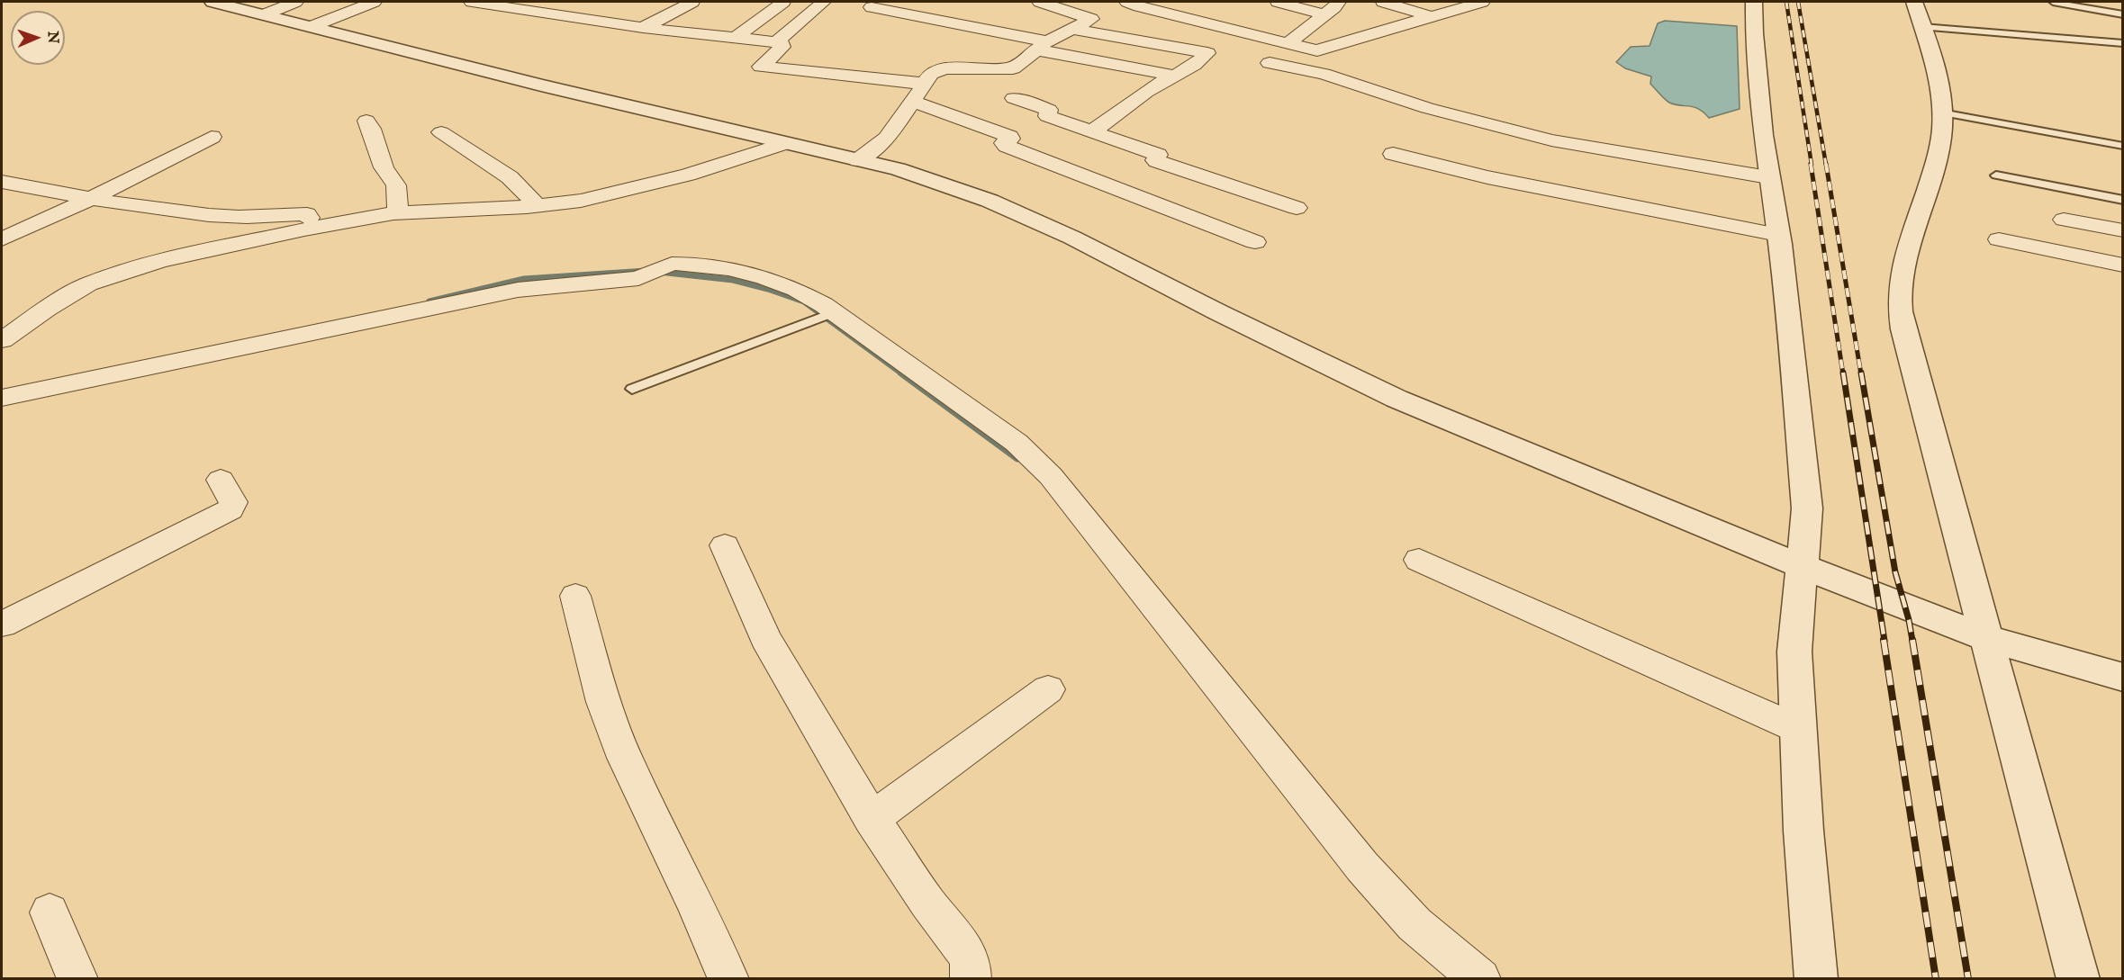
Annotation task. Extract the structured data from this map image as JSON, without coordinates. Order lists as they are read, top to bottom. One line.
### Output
{"north":"right"}
